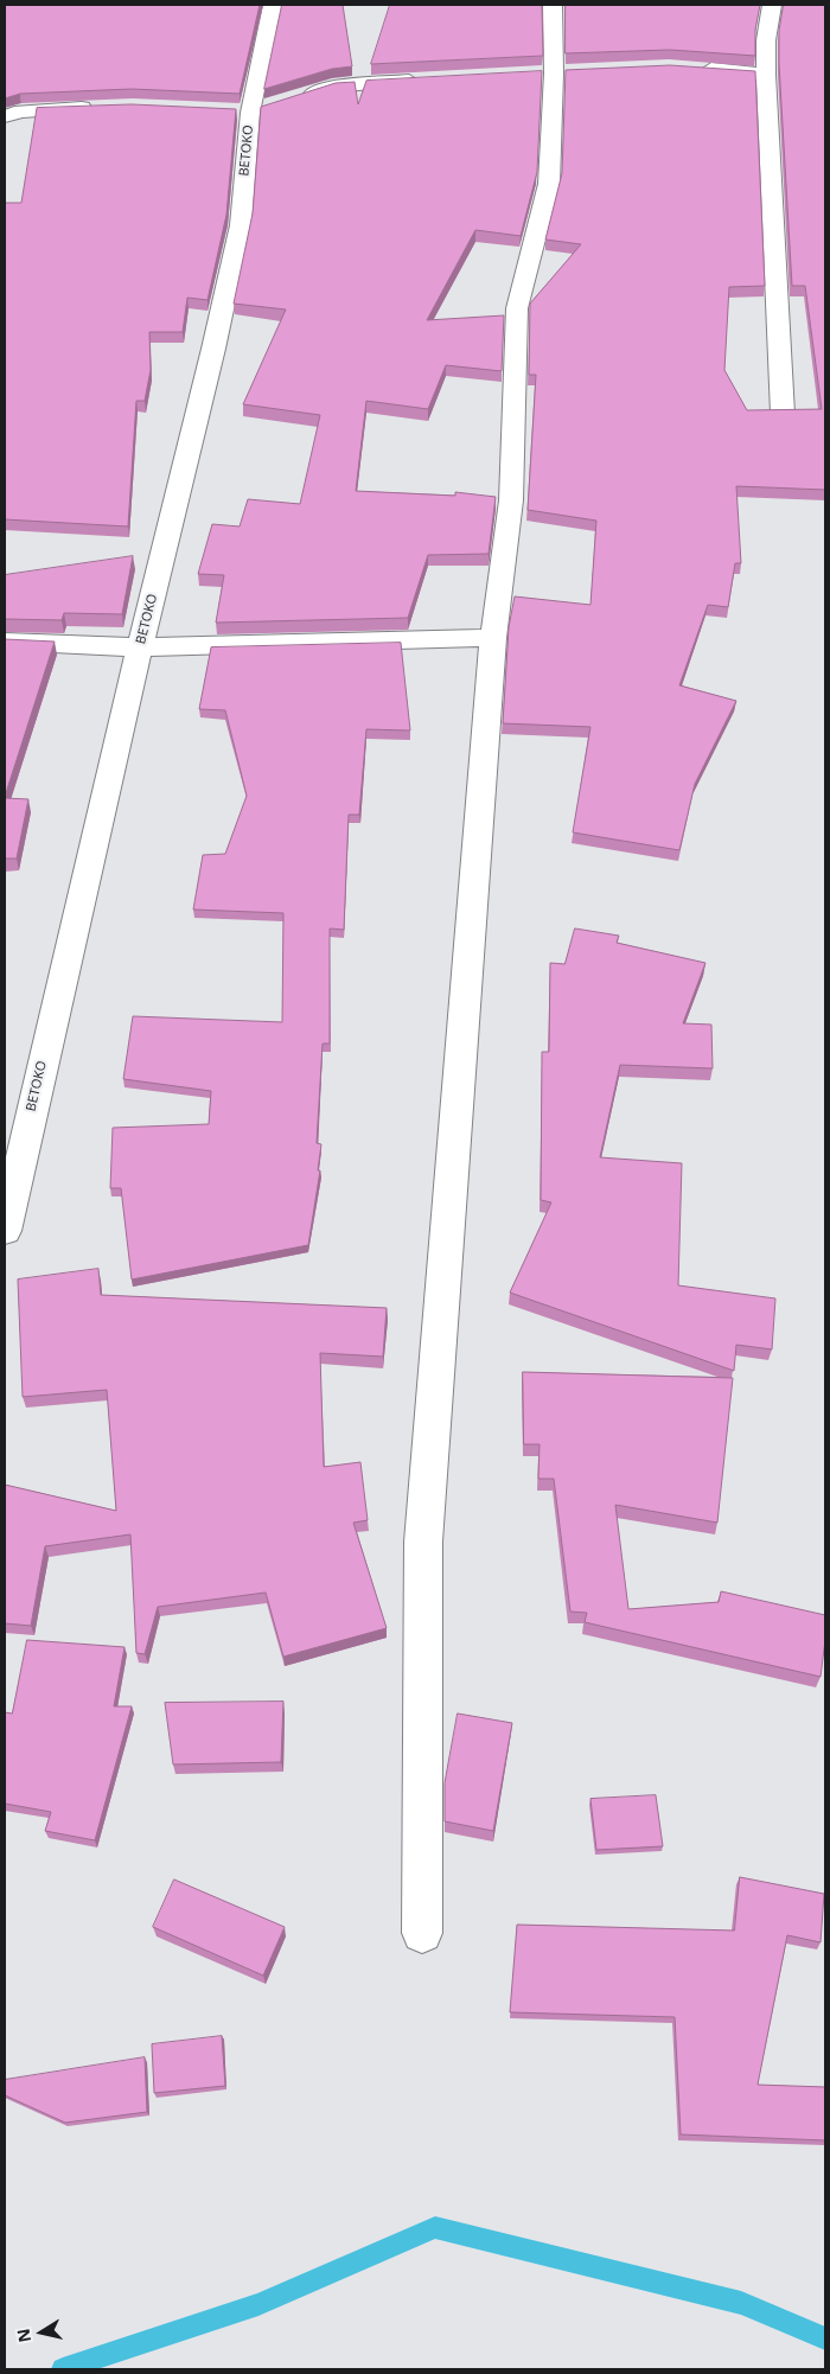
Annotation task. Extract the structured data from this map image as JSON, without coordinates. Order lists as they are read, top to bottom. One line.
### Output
{"streets":{"street":["BETOKO"]},"north":"left"}
